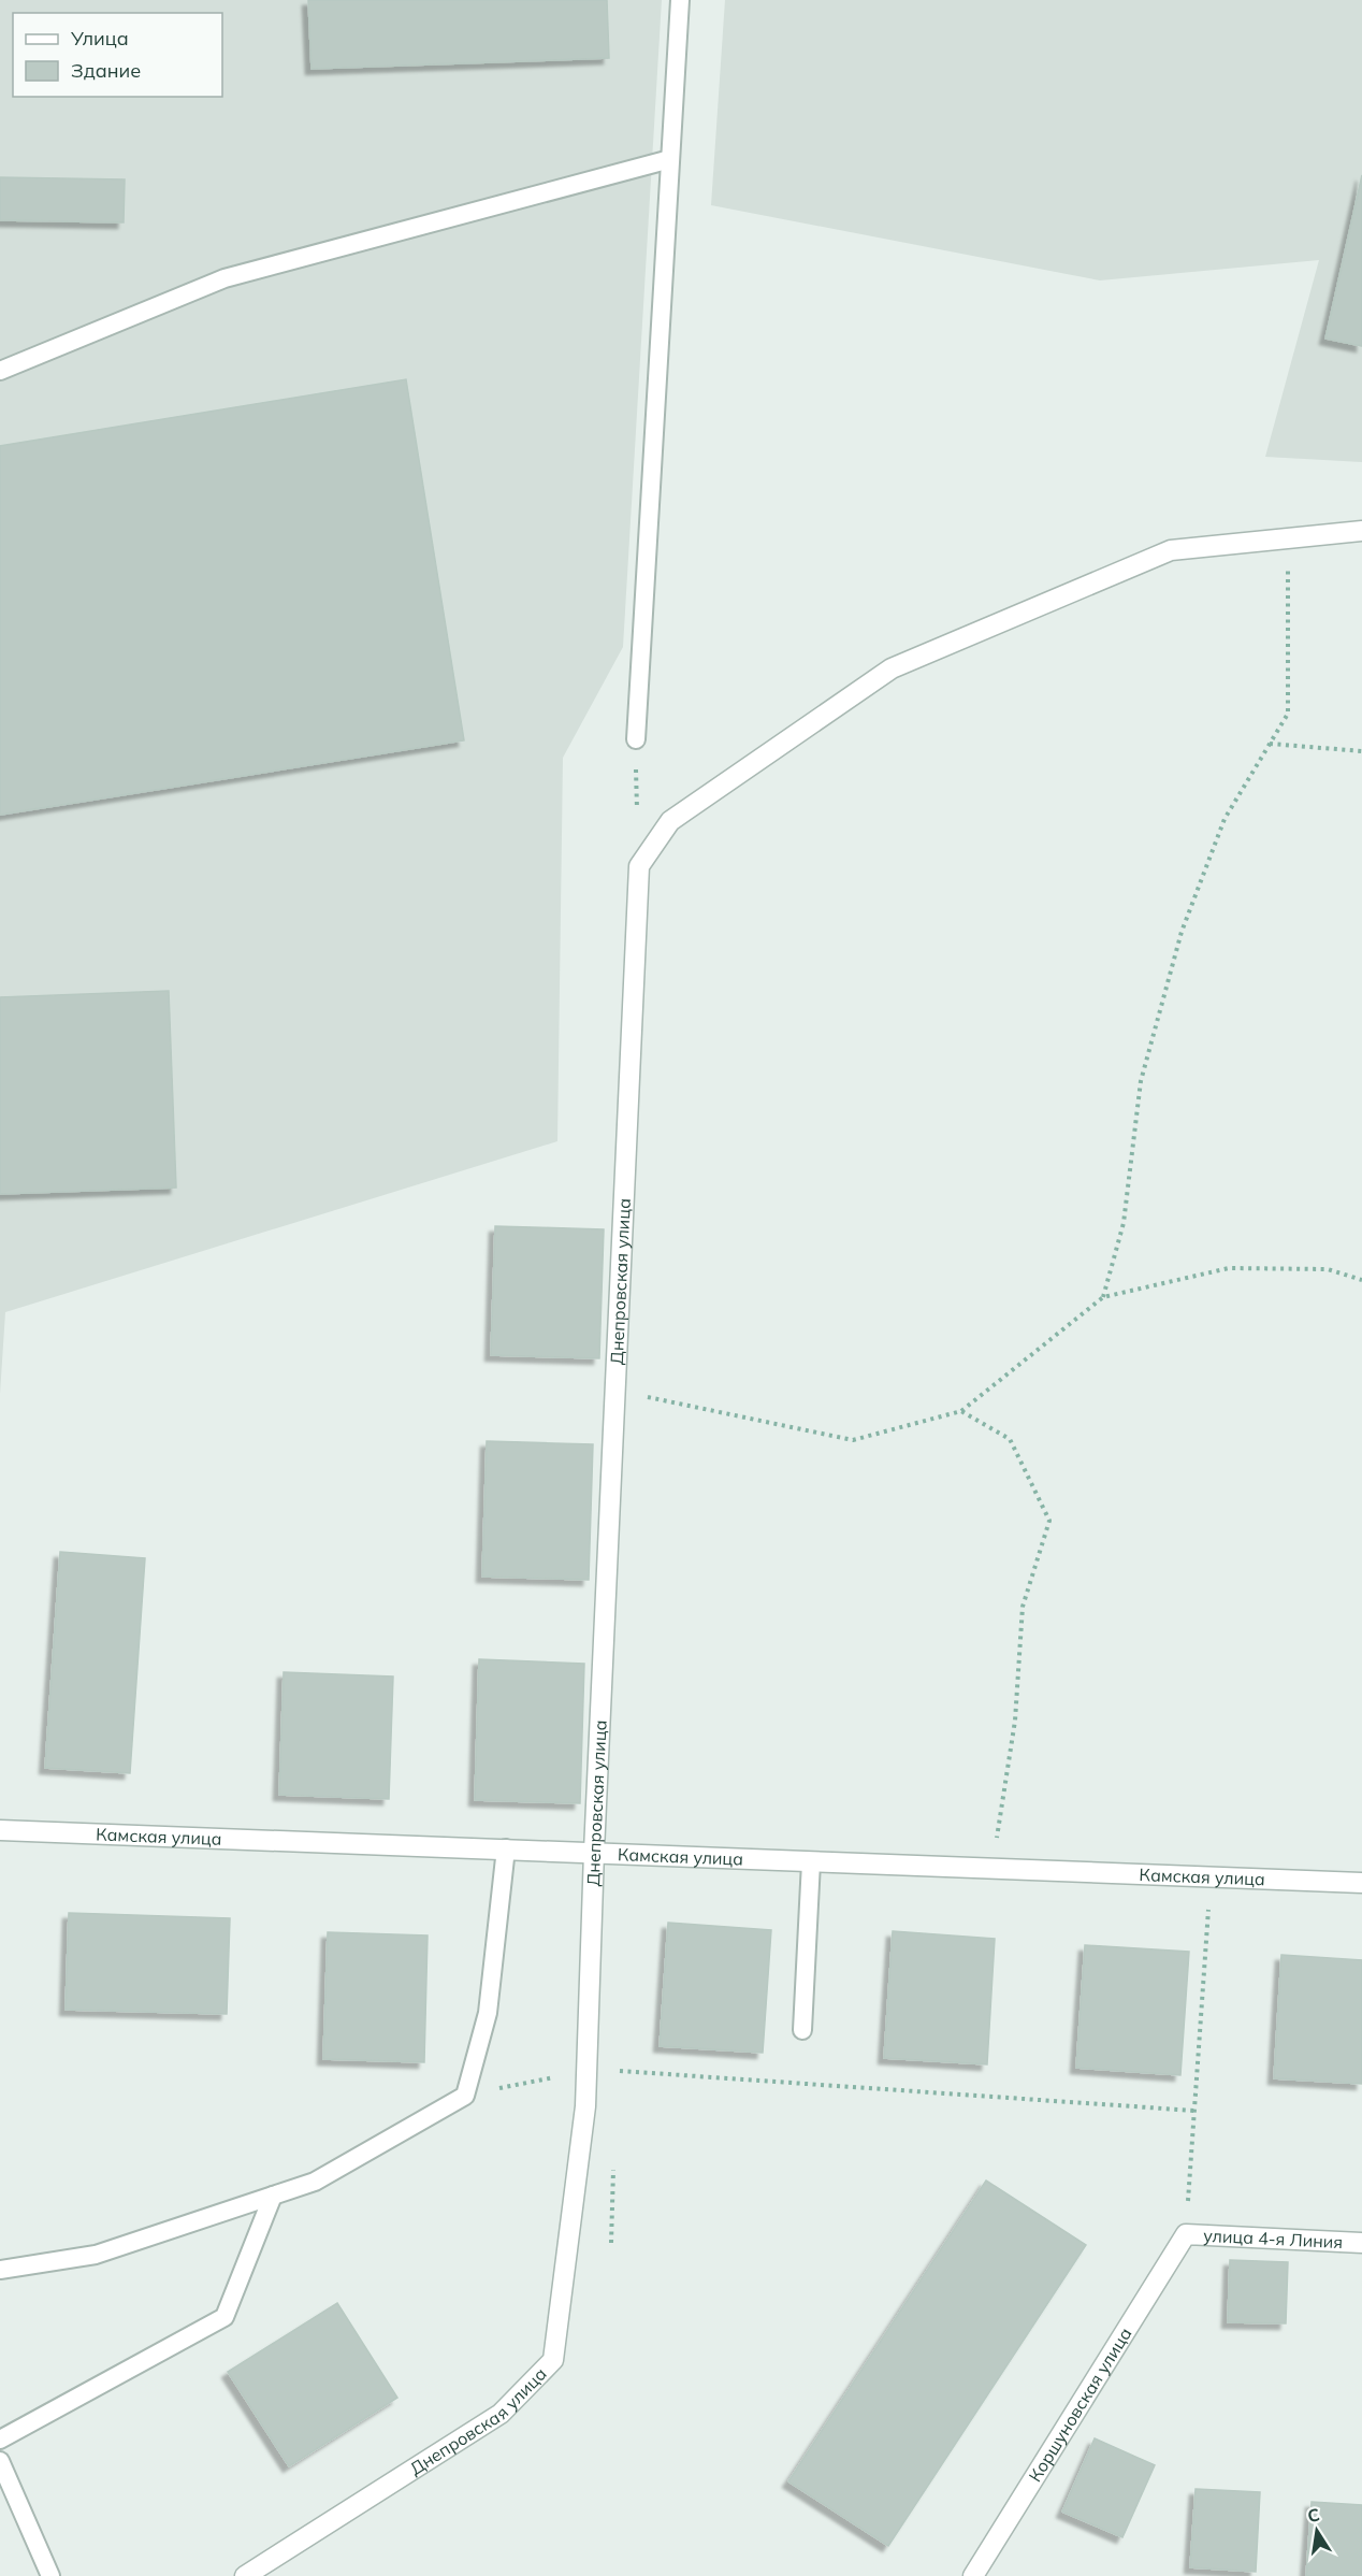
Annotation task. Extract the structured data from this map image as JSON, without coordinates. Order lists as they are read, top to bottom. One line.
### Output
{"streets":{"street":["Днепровская улица","Камская улица","улица 4-я Линия","Коршуновская улица"]},"crossings":[["Днепровская улица","Камская улица"],["улица 4-я Линия","Коршуновская улица"]],"legend":["Улица","Здание"],"north":"top"}
